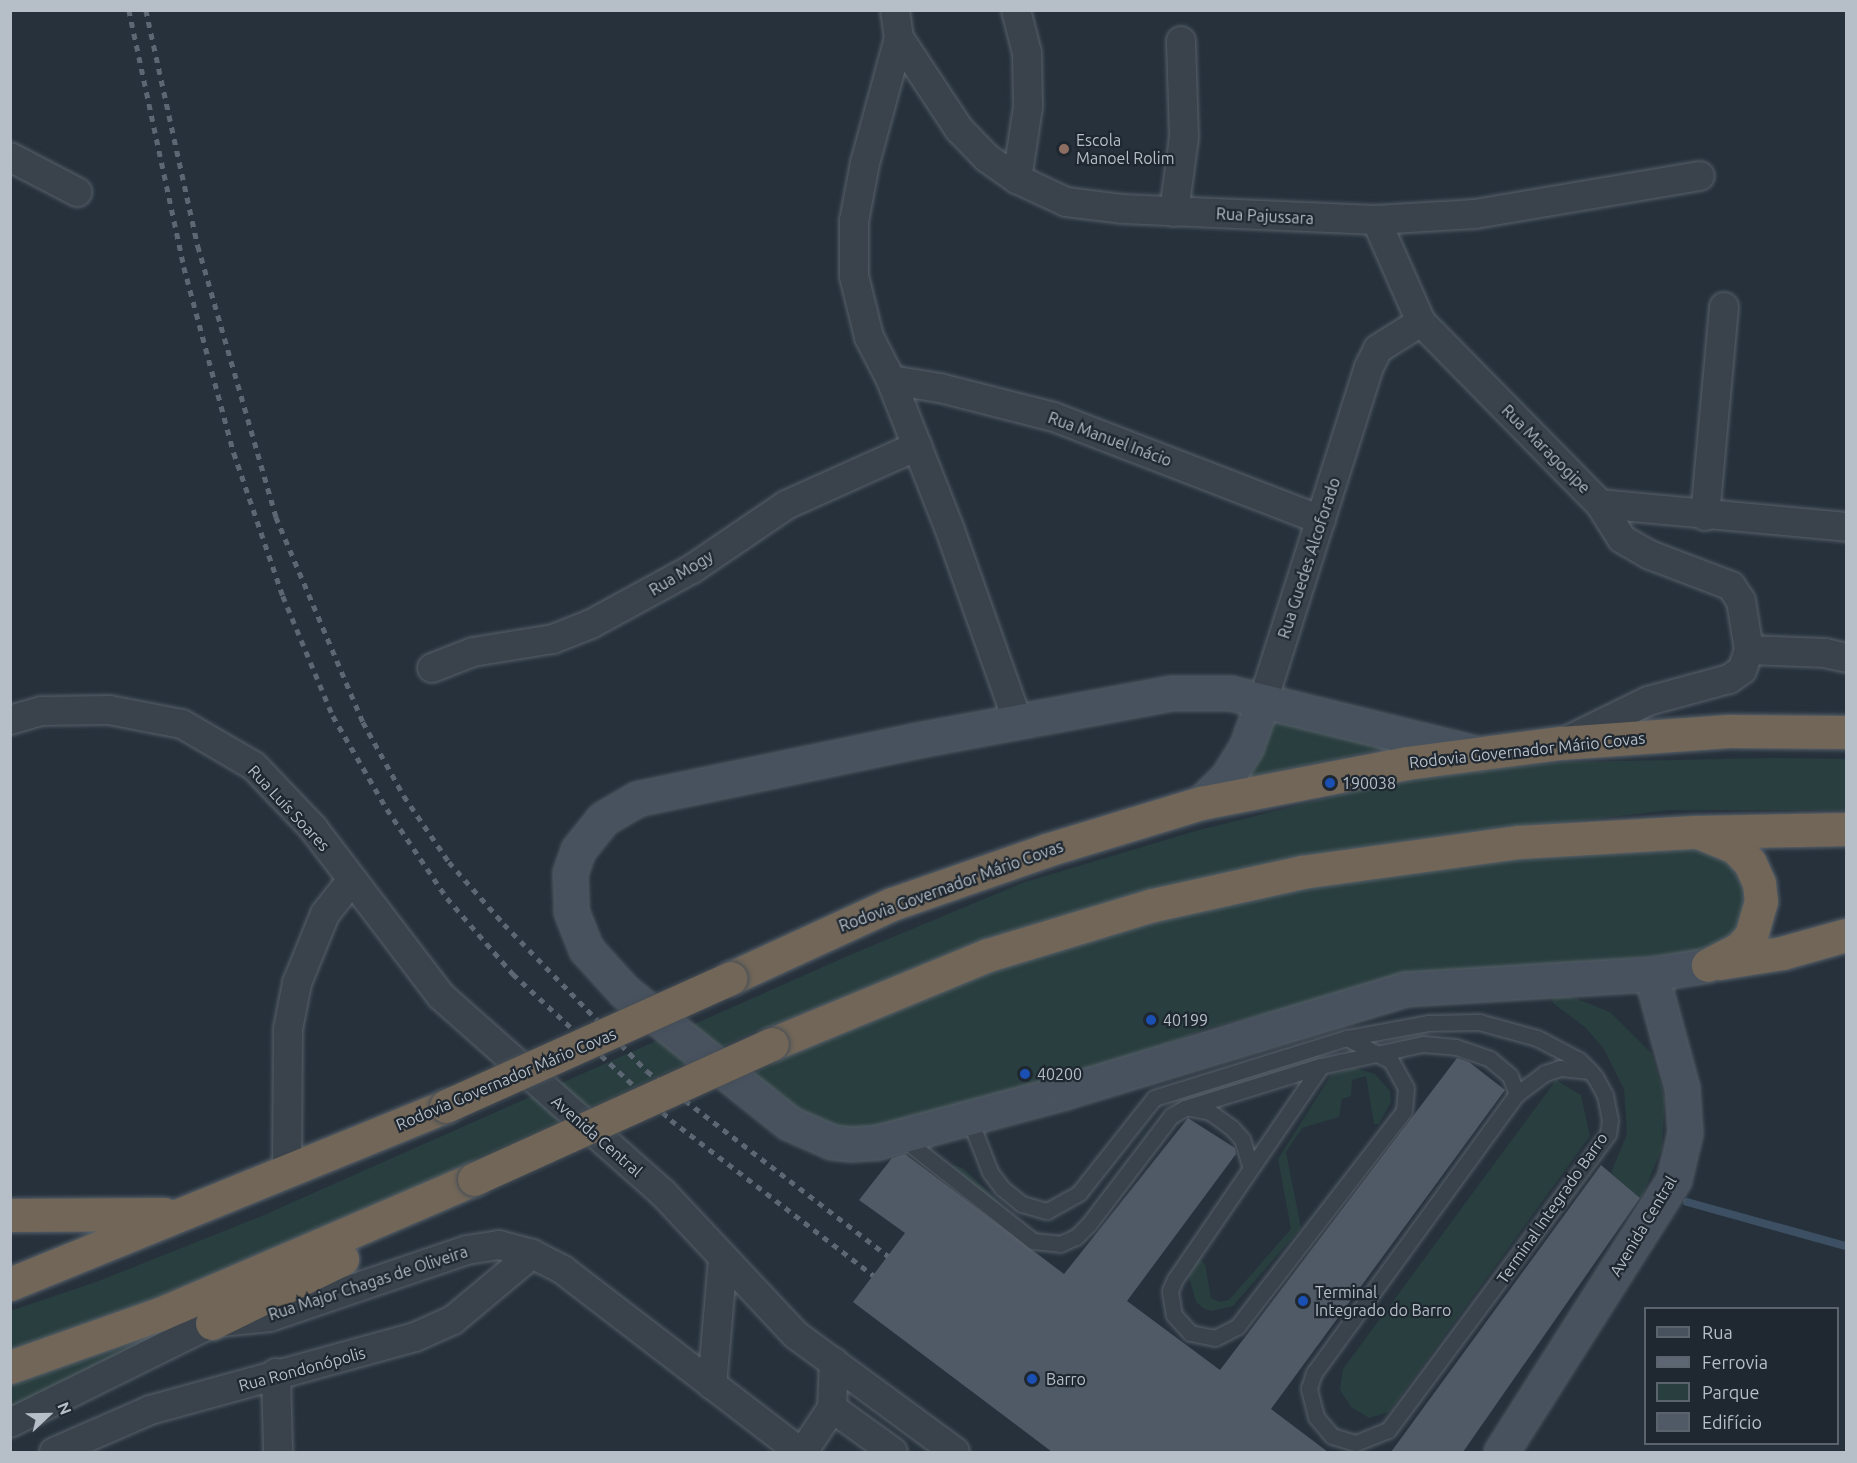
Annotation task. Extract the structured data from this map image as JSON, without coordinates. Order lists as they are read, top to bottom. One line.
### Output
{"streets":{"highway":["Rodovia Governador Mário Covas"],"street":["Rua Pajussara","Rua Manuel Inácio","Rua Maragogipe","Rua Guedes Alcoforado","Rua Mogy","Rua Luís Soares","Avenida Central","Rua Major Chagas de Oliveira","Rua Rondonópolis"],"lane":["Terminal Integrado Barro"]},"crossings":[["Rua Pajussara","Rua Maragogipe"],["Rua Manuel Inácio","Rua Guedes Alcoforado"],["Rua Maragogipe","Rua Guedes Alcoforado"],["Rua Guedes Alcoforado","Rodovia Governador Mário Covas"],["Rua Luís Soares","Avenida Central"],["Rua Major Chagas de Oliveira","Rua Rondonópolis"]],"places":["Escola Manoel Rolim","190038","40199","40200","Terminal Integrado do Barro","Barro"],"legend":["Rua","Ferrovia","Parque","Edifício"],"north":"right"}
